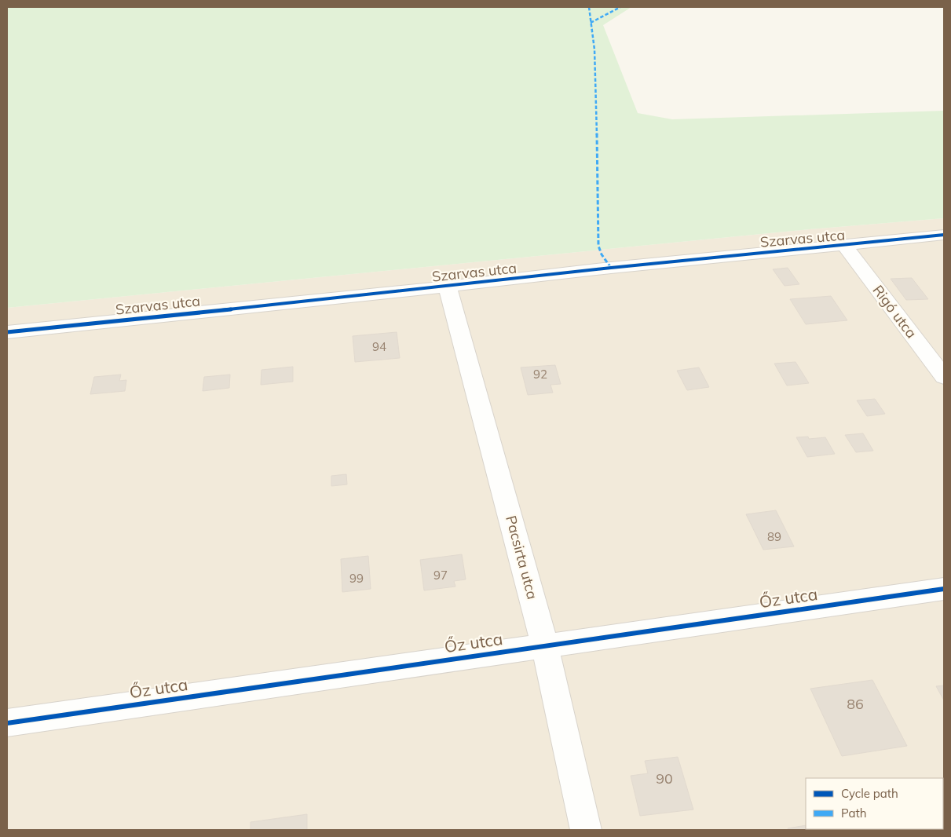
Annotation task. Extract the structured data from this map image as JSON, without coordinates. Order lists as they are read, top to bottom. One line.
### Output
{"streets":{"street":["Szarvas utca","Rigó utca","Pacsirta utca","Őz utca"]},"crossings":[["Szarvas utca","Rigó utca"],["Szarvas utca","Pacsirta utca"],["Pacsirta utca","Őz utca"]],"house_numbers":["94","92","89","97","99","86","90"],"legend":["Cycle path","Path"]}
